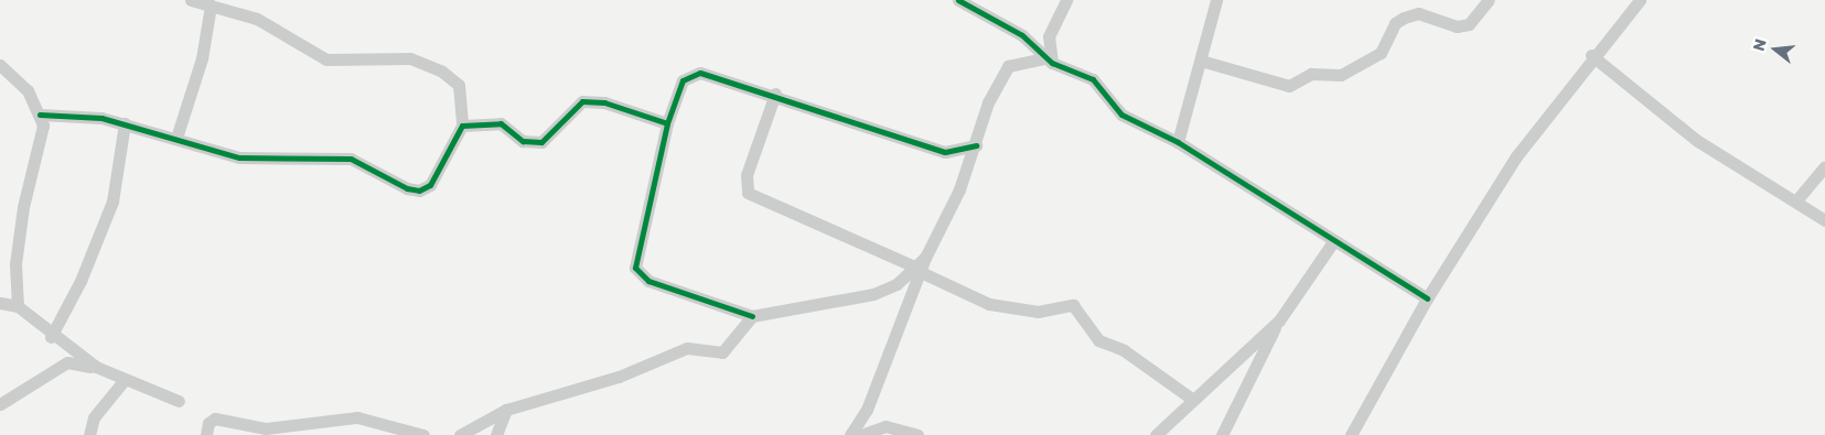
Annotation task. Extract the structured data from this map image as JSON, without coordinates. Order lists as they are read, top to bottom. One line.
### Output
{"north":"left"}
